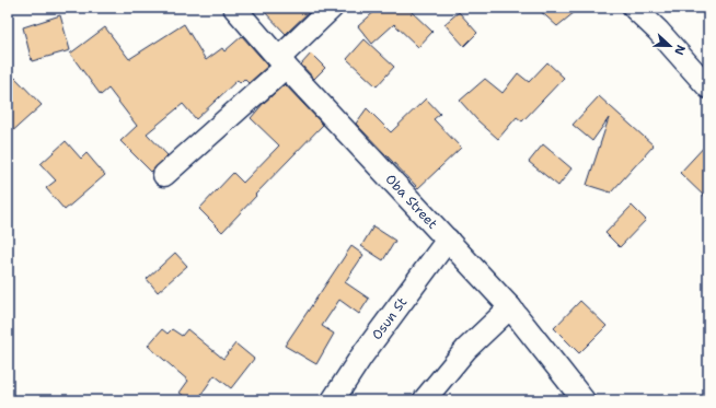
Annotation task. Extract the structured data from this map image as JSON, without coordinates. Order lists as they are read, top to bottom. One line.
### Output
{"streets":{"street":["Oba Street","Osun St"]},"crossings":[["Oba Street","Osun St"]],"north":"right"}
